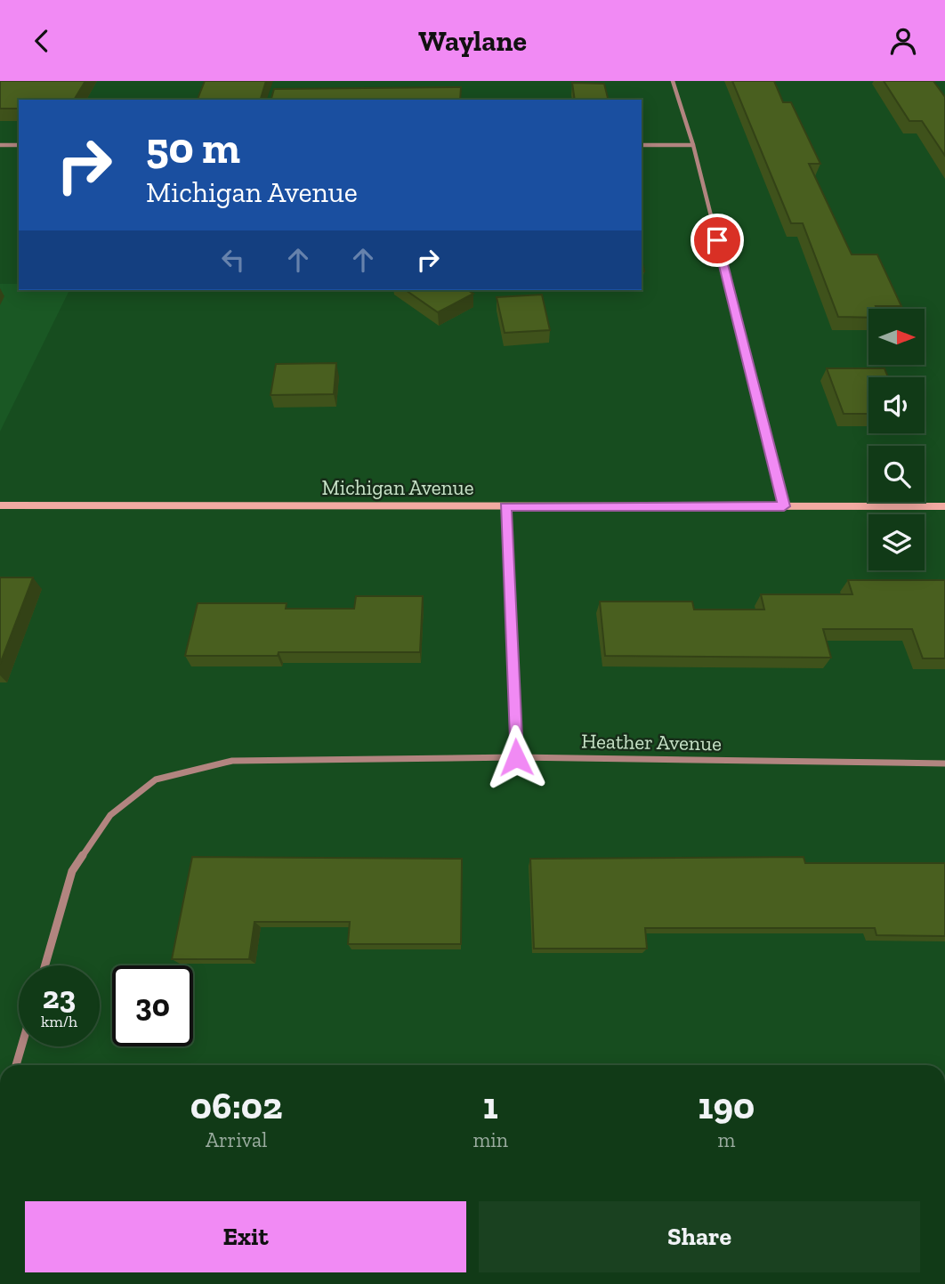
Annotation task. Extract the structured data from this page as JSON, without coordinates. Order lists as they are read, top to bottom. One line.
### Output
{"streets":{"main road":["Michigan Avenue"],"street":["Heather Avenue"]},"north":"right","page":{"header":"Waylane","turn":["50 m","Michigan Avenue"],"speed":"23 km/h","limit":"30","eta":["06:02","Arrival","1","min","190","m"],"buttons":["Exit","Share"]}}
